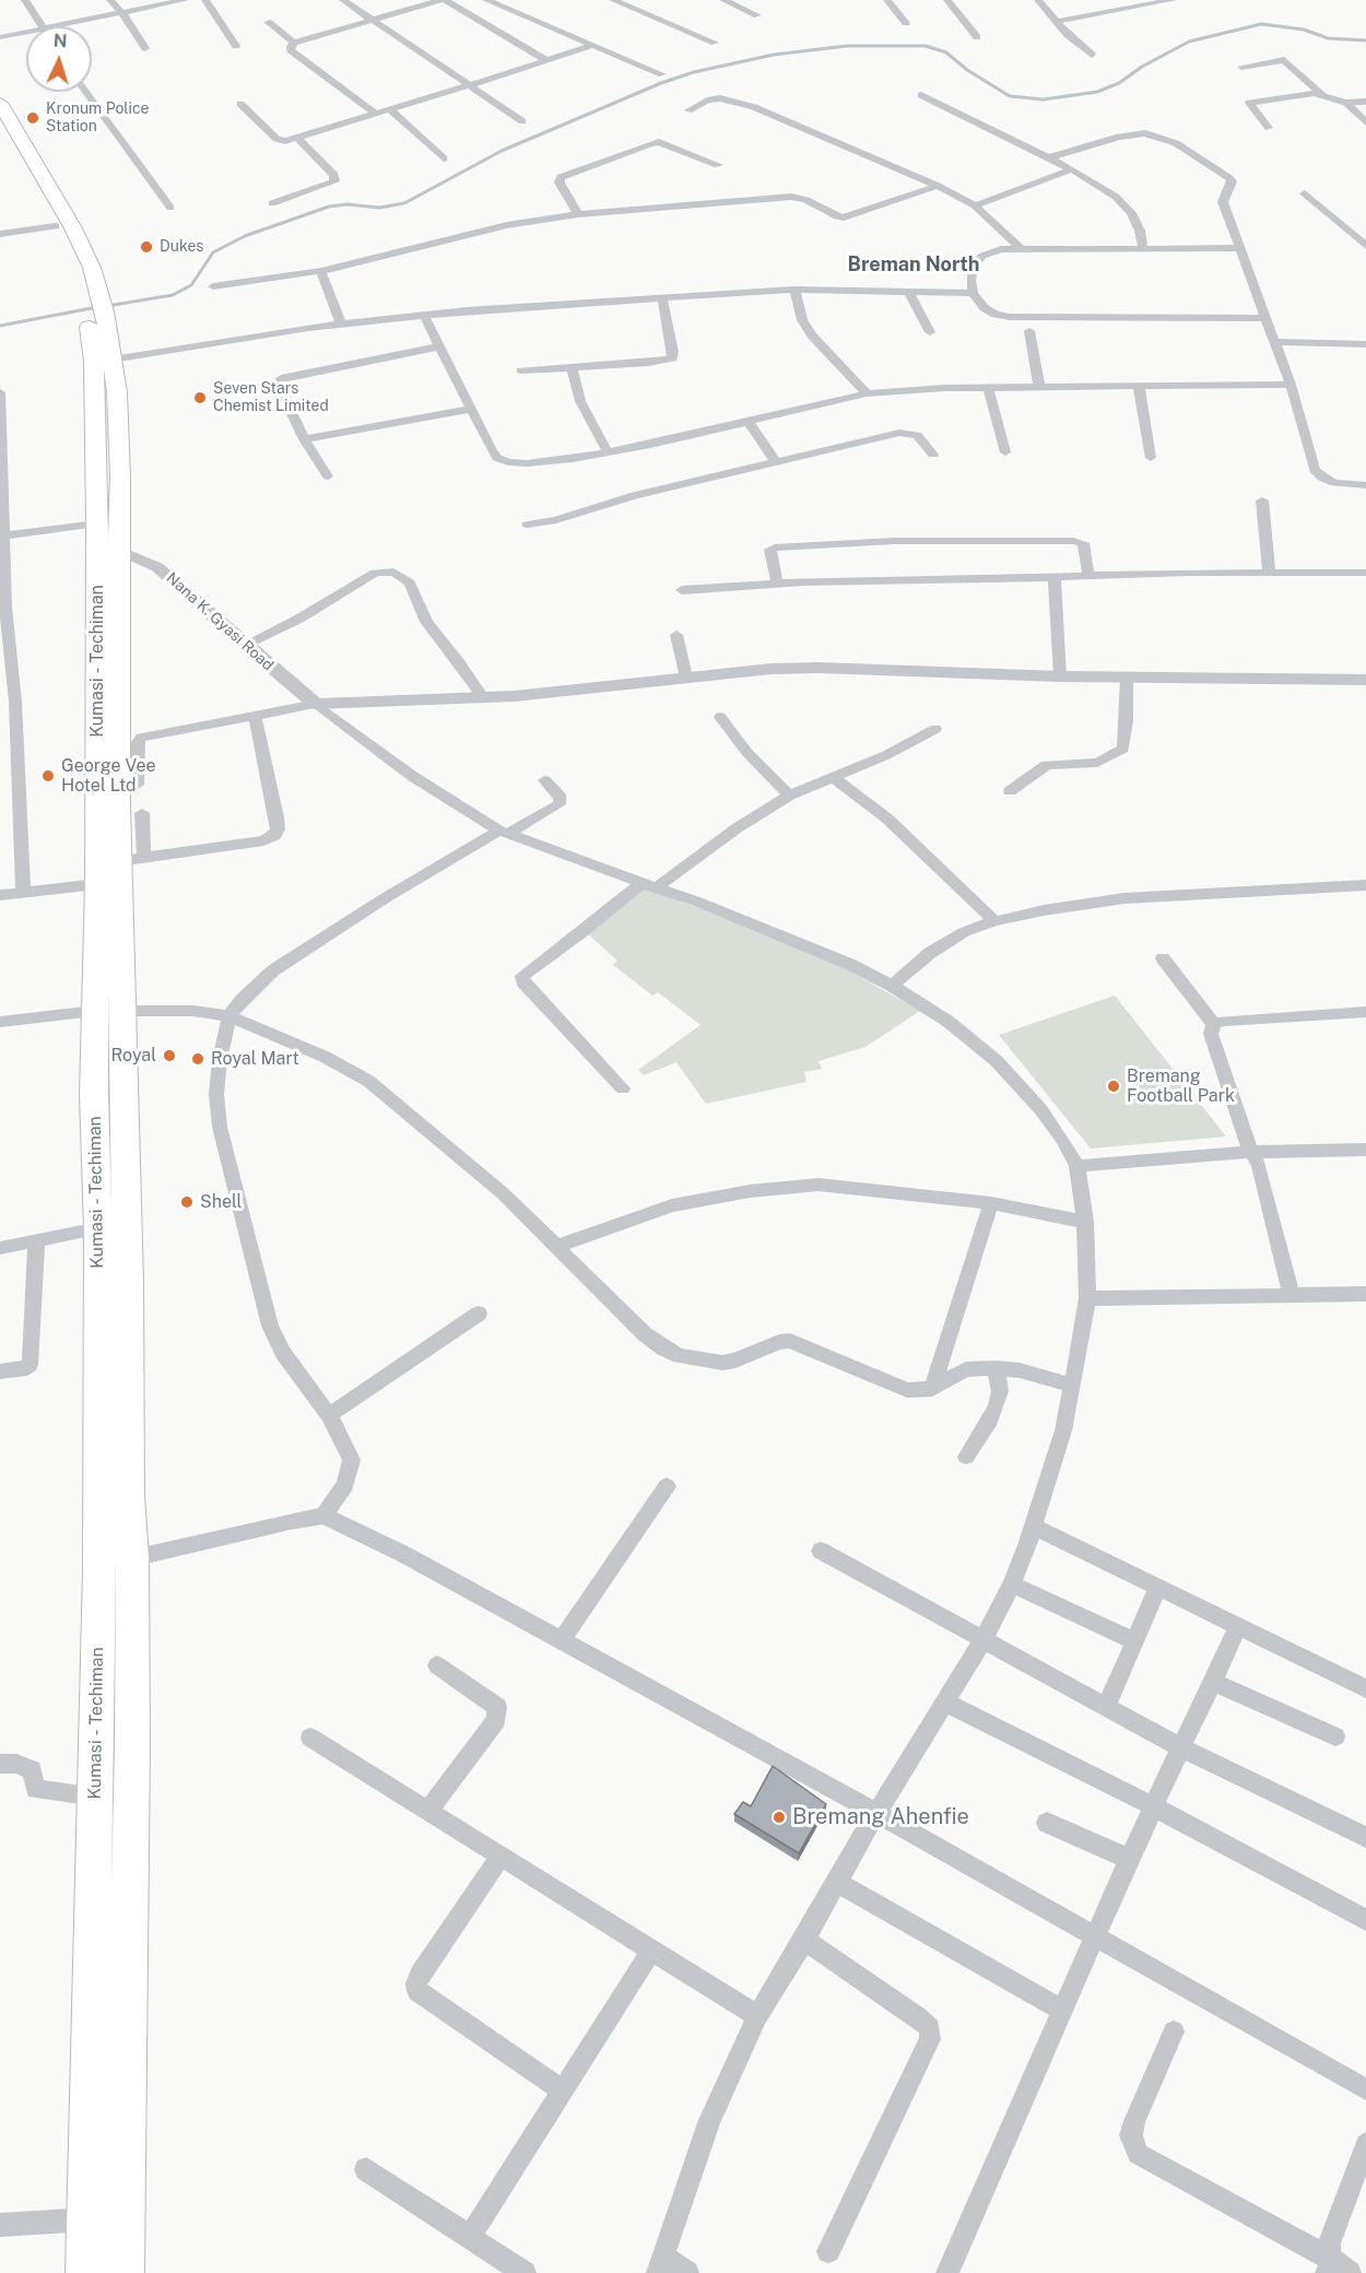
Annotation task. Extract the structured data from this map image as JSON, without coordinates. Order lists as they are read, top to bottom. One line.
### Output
{"streets":{"highway":["Kumasi - Techiman"],"street":["Nana K. Gyasi Road"]},"districts":["Breman North"],"places":["Kronum Police Station","Dukes","Seven Stars Chemist Limited","George Vee Hotel Ltd","Royal","Royal Mart","Bremang Football Park","Shell","Bremang Ahenfie"],"north":"top"}
